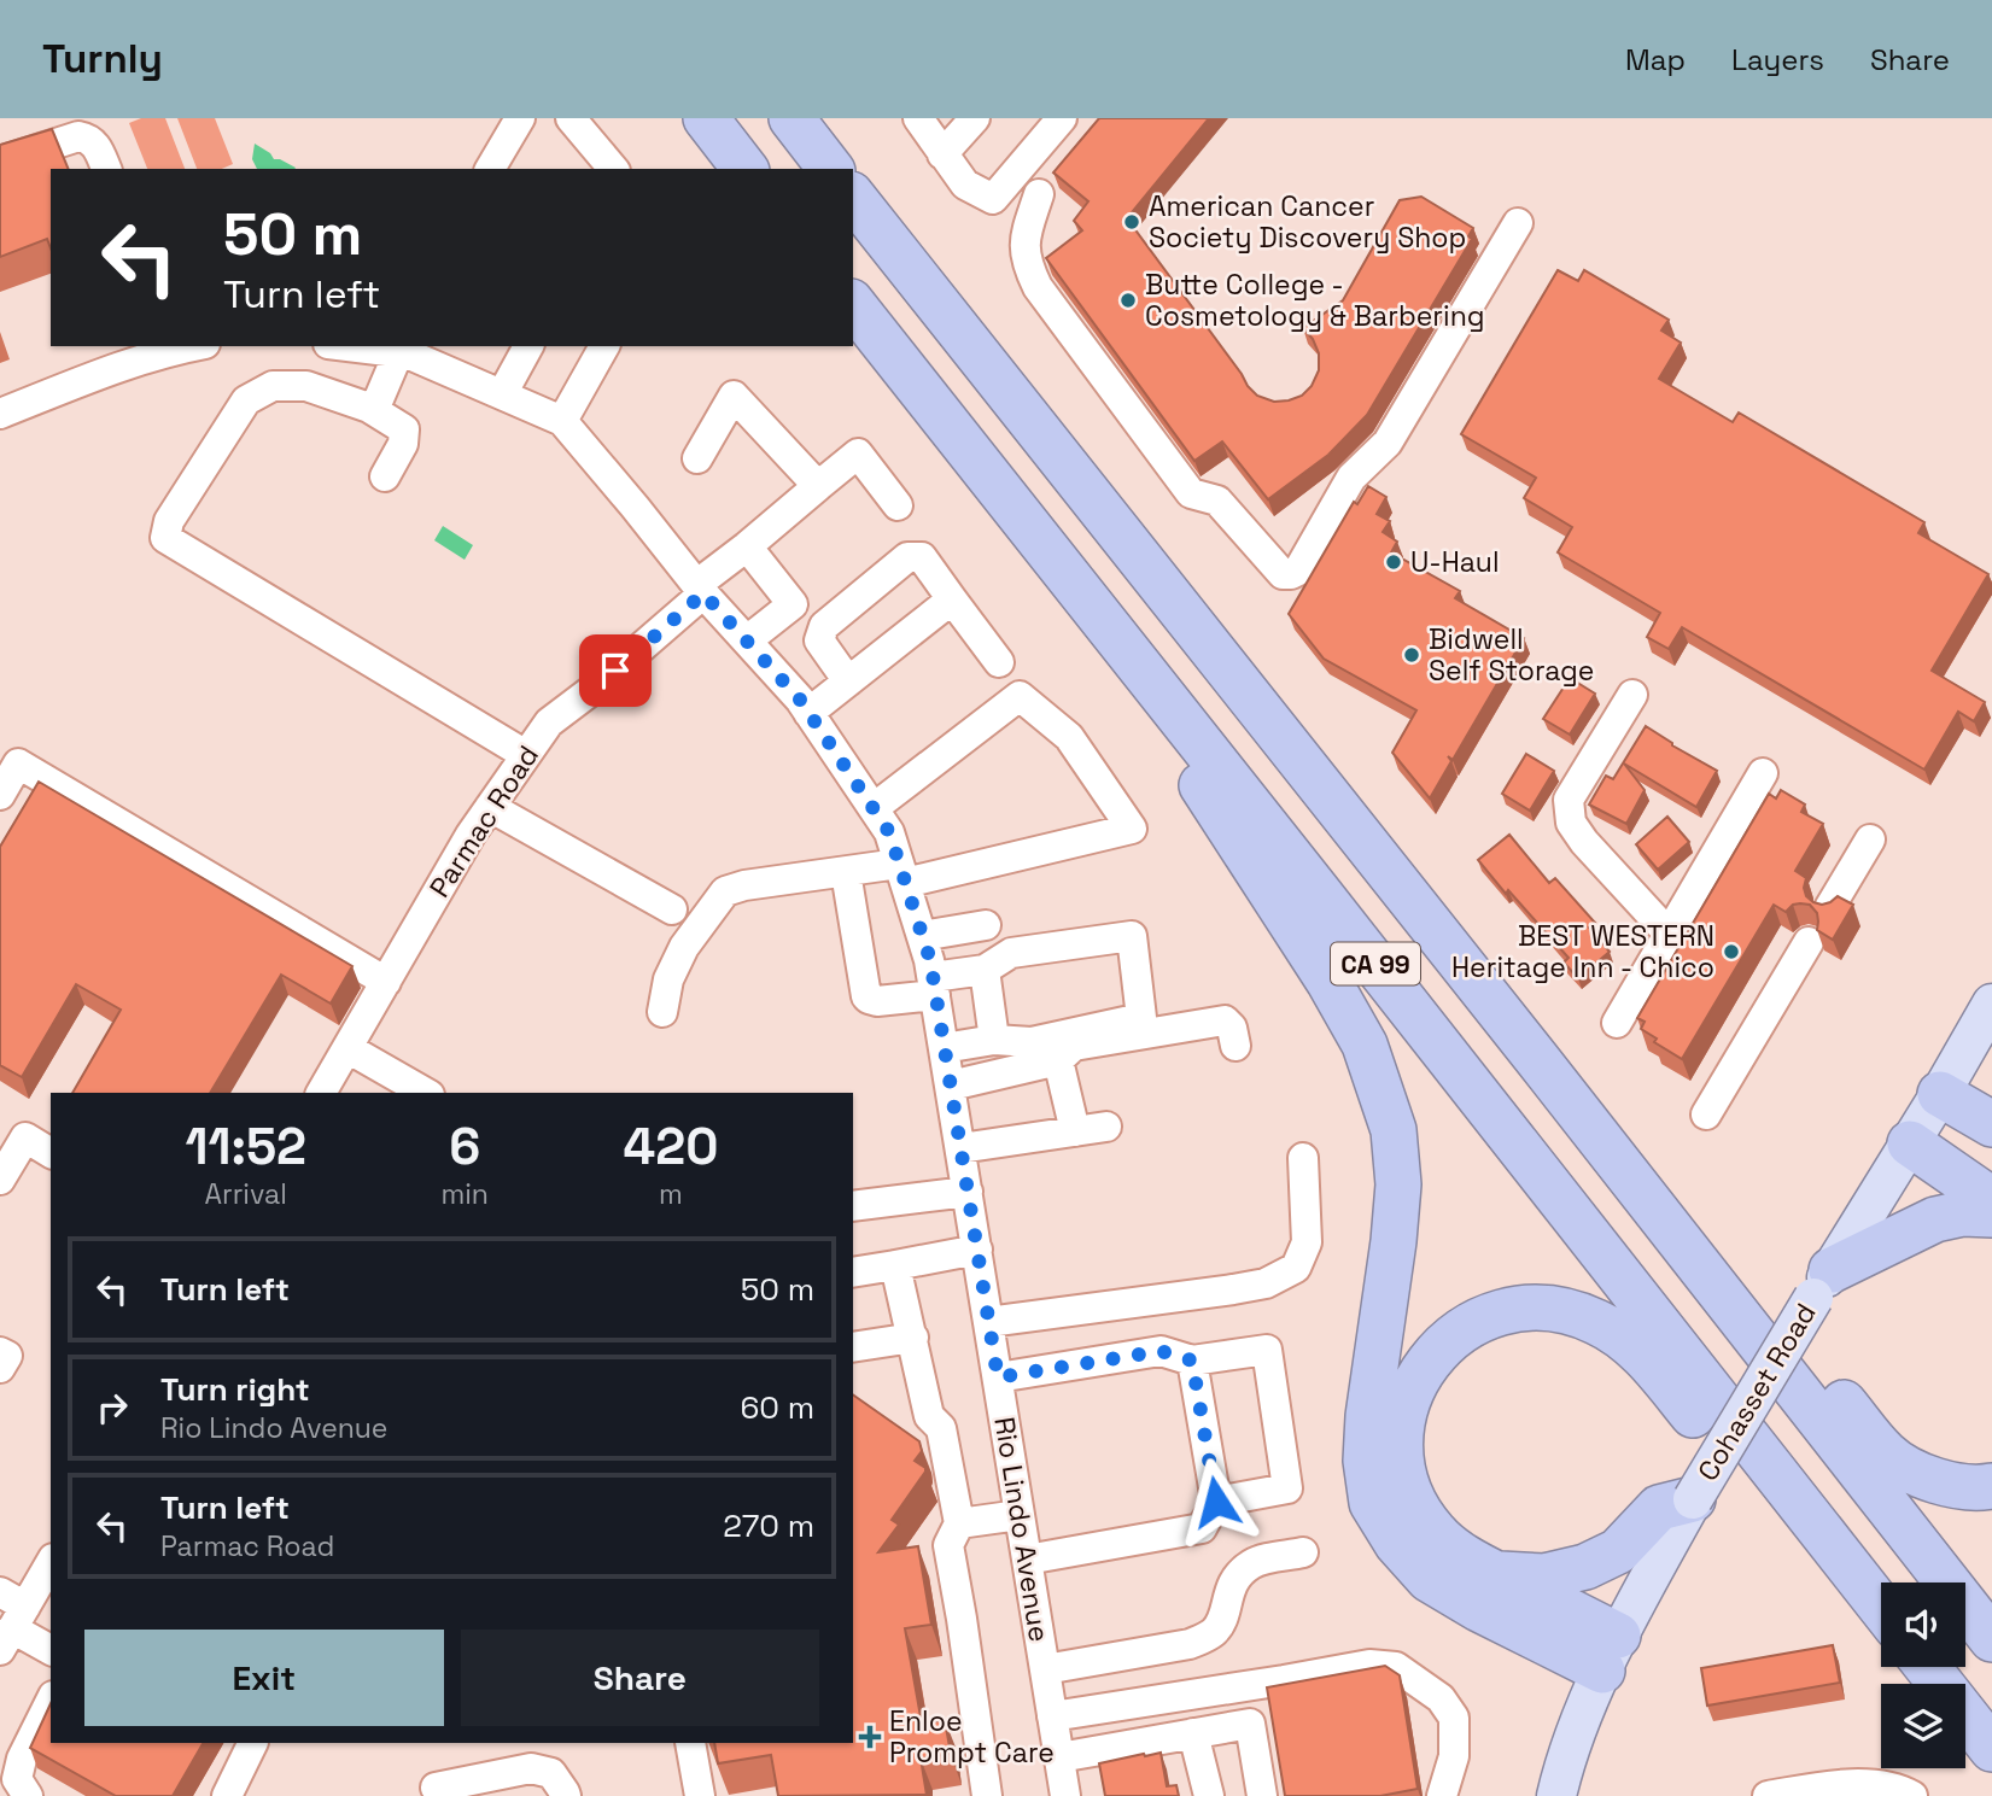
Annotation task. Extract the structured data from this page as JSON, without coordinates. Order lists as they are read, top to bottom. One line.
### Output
{"streets":{"highway":["CA 99"],"main road":["Cohasset Road"],"street":["Parmac Road","Rio Lindo Avenue"]},"crossings":[["Parmac Road","Rio Lindo Avenue"]],"places":{"other":["American Cancer Society Discovery Shop","Butte College - Cosmetology & Barbering","U-Haul","Bidwell Self Storage","BEST WESTERN Heritage Inn - Chico"],"health":["Enloe Prompt Care"]},"page":{"header":"Turnly","nav":["Map","Layers","Share"],"turn":["50 m","Turn left"],"eta":["11:52","Arrival","6","min","420","m"],"list":[{"name":"Turn left","value":"50 m"},{"name":"Turn right","note":"Rio Lindo Avenue","value":"60 m"},{"name":"Turn left","note":"Parmac Road","value":"270 m"}],"buttons":["Exit","Share"]}}
